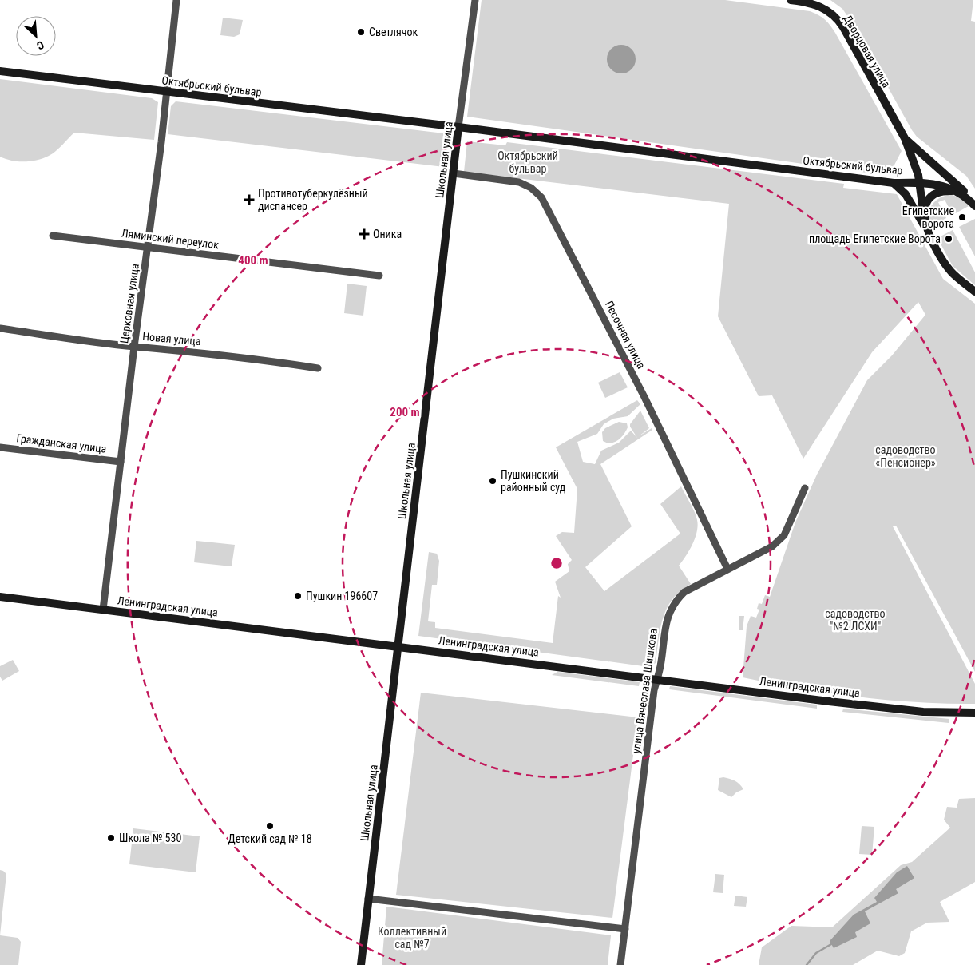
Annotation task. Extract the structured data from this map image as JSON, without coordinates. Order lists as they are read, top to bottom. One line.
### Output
{"streets":{"street":["Дворцовая улица","Октябрьский бульвар","Школьная улица","Ляминский переулок","Церковная улица","Песочная улица","Новая улица","Гражданская улица","Ленинградская улица","улица Вячеслава Шишкова"]},"crossings":[["Октябрьский бульвар","Школьная улица"],["Октябрьский бульвар","Церковная улица"],["Школьная улица","Песочная улица"],["Школьная улица","Ленинградская улица"],["Ляминский переулок","Церковная улица"],["Церковная улица","Новая улица"],["Церковная улица","Гражданская улица"],["Церковная улица","Ленинградская улица"],["Песочная улица","улица Вячеслава Шишкова"],["Ленинградская улица","улица Вячеслава Шишкова"]],"parks":["Октябрьский бульвар","садоводство «Пенсионер»","садоводство \"№2 ЛСХИ\"","Коллективный сад №7"],"places":{"other":["Светлячок","Египетские ворота","площадь Египетские Ворота","Пушкинский районный суд","Пушкин 196607","Детский сад № 18","Школа № 530"],"health":["Противотуберкулёзный диспансер","Оника"]},"north":"bottom right","rings":["400 m","200 m"]}
